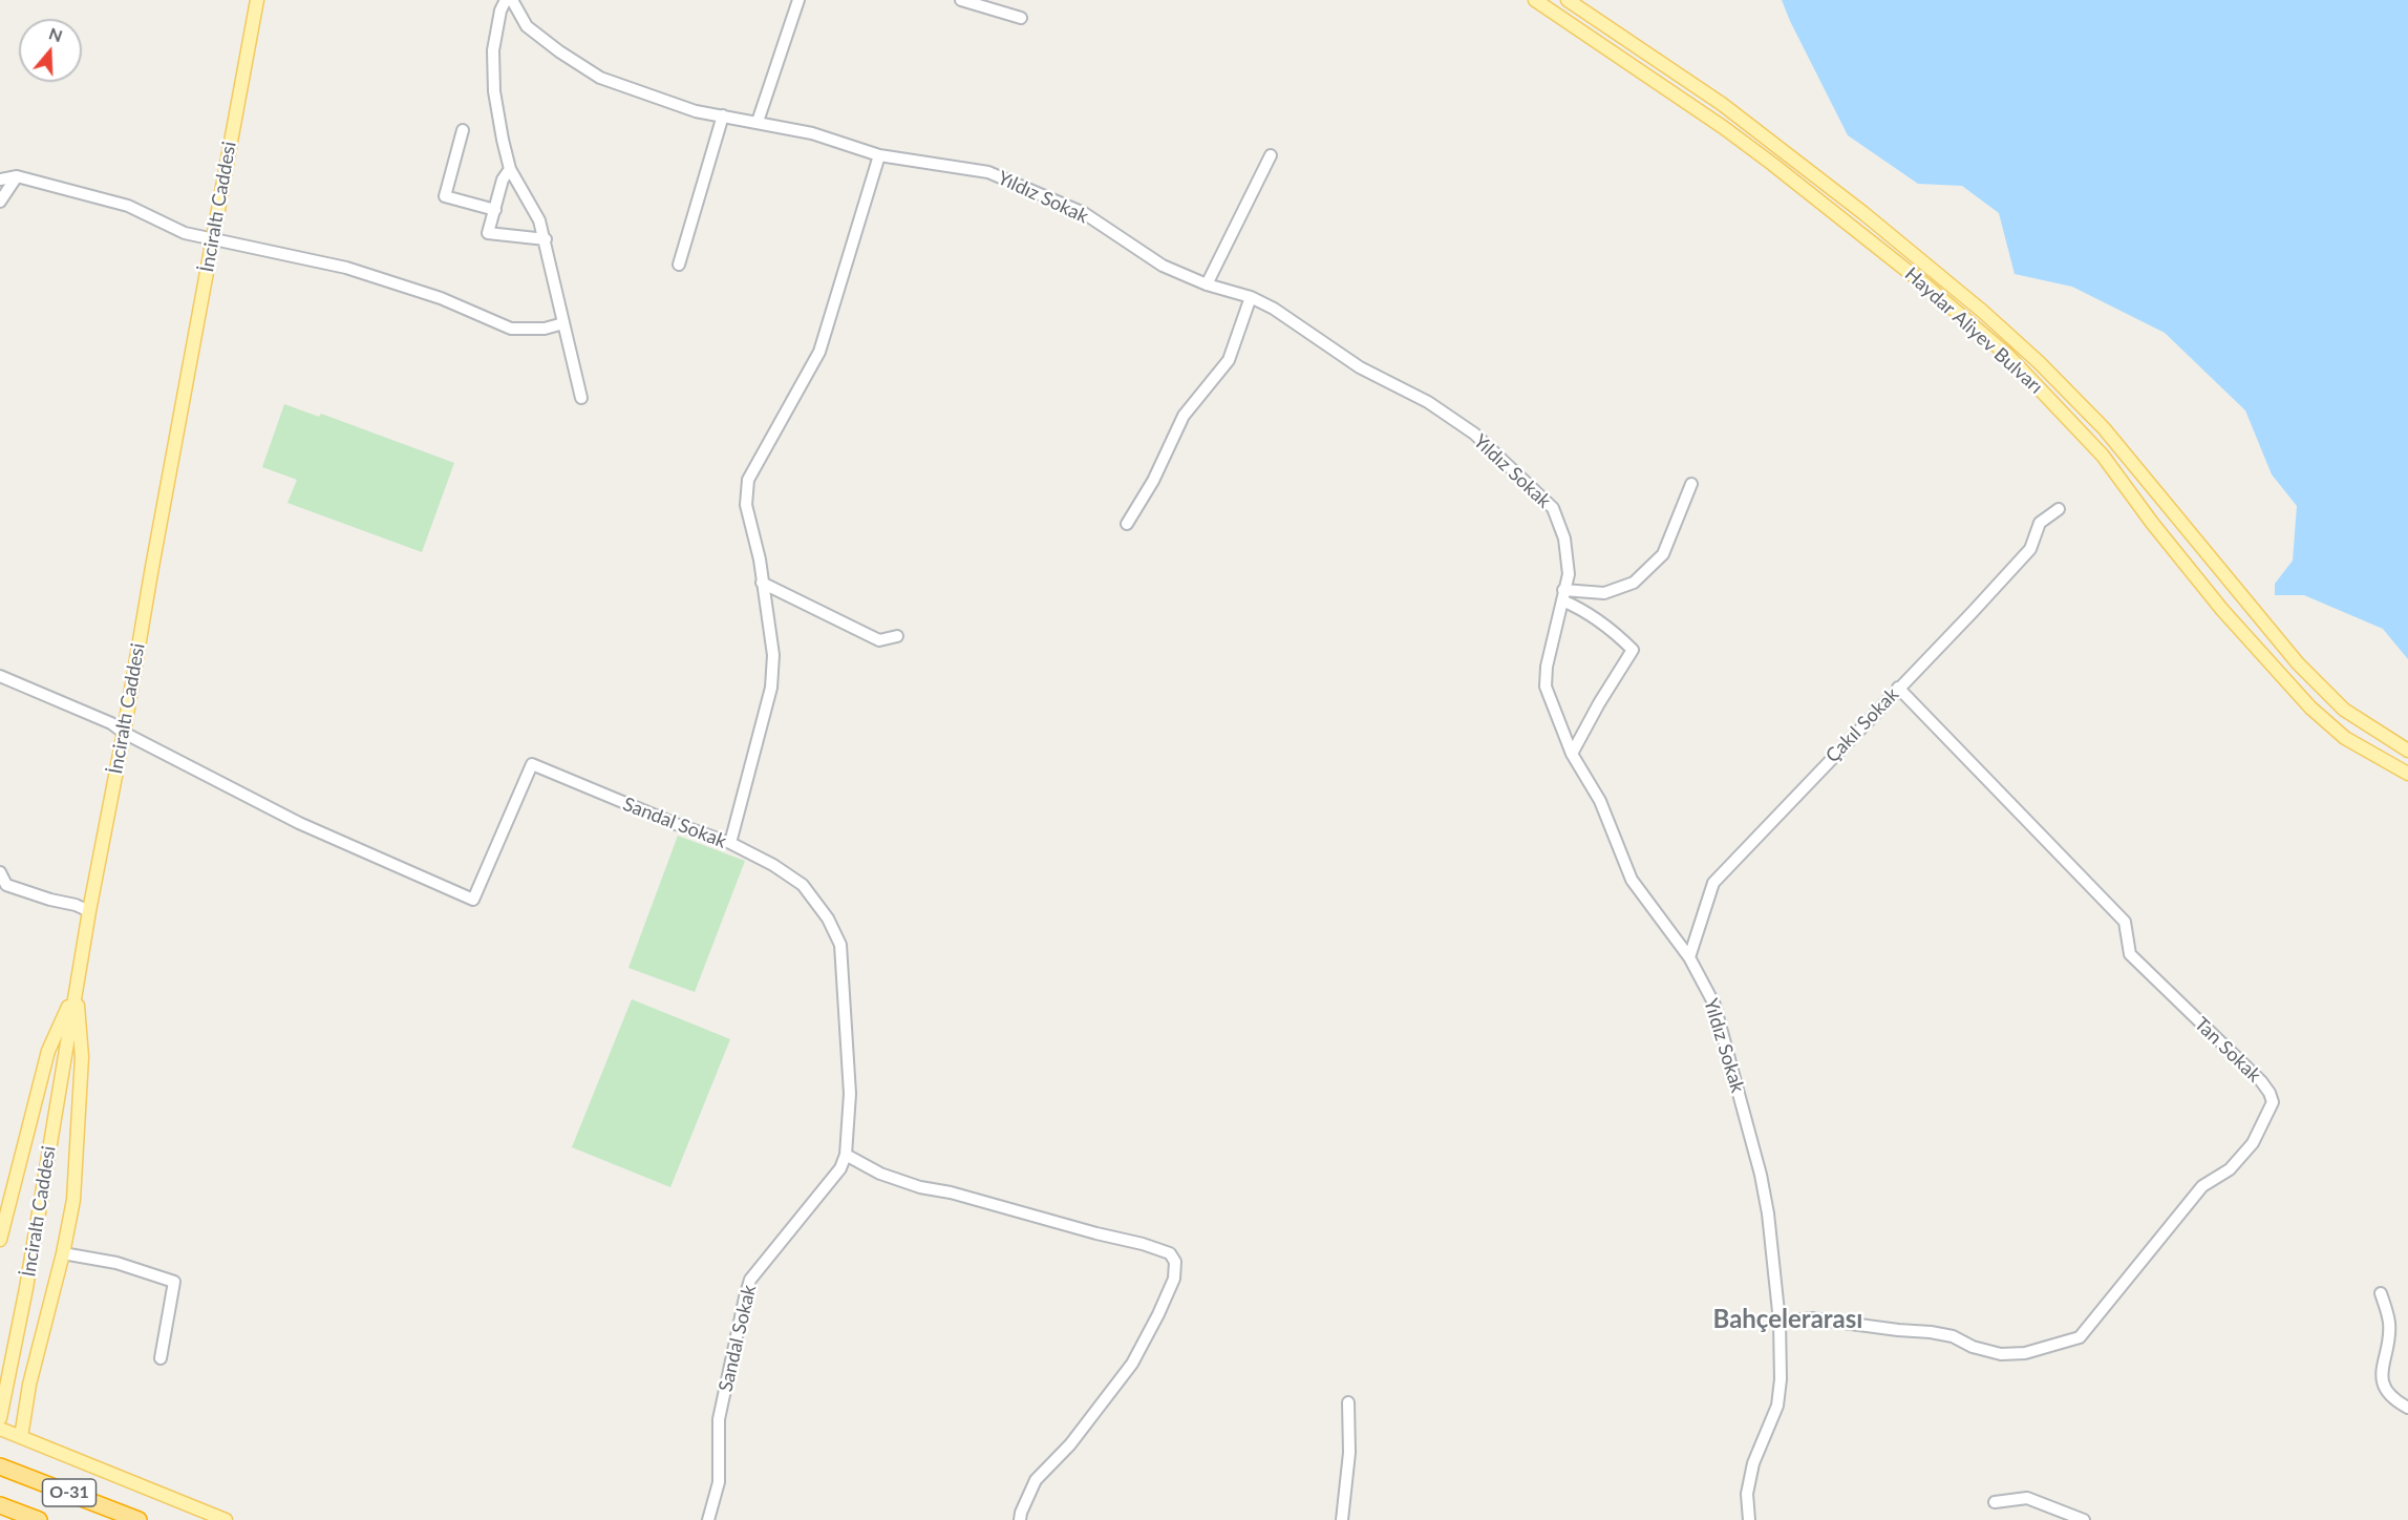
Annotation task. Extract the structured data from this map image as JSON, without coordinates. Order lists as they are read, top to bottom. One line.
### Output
{"streets":{"highway":["O-31"],"main road":["İnciraltı Caddesi","Haydar Aliyev Bulvarı"],"street":["Yıldız Sokak","Çakıl Sokak","Sandal Sokak","Tan Sokak"]},"crossings":[["Yıldız Sokak","Çakıl Sokak"],["Yıldız Sokak","Tan Sokak"],["İnciraltı Caddesi","Sandal Sokak"],["Çakıl Sokak","Tan Sokak"]],"districts":["Bahçelerarası"],"north":"top"}
